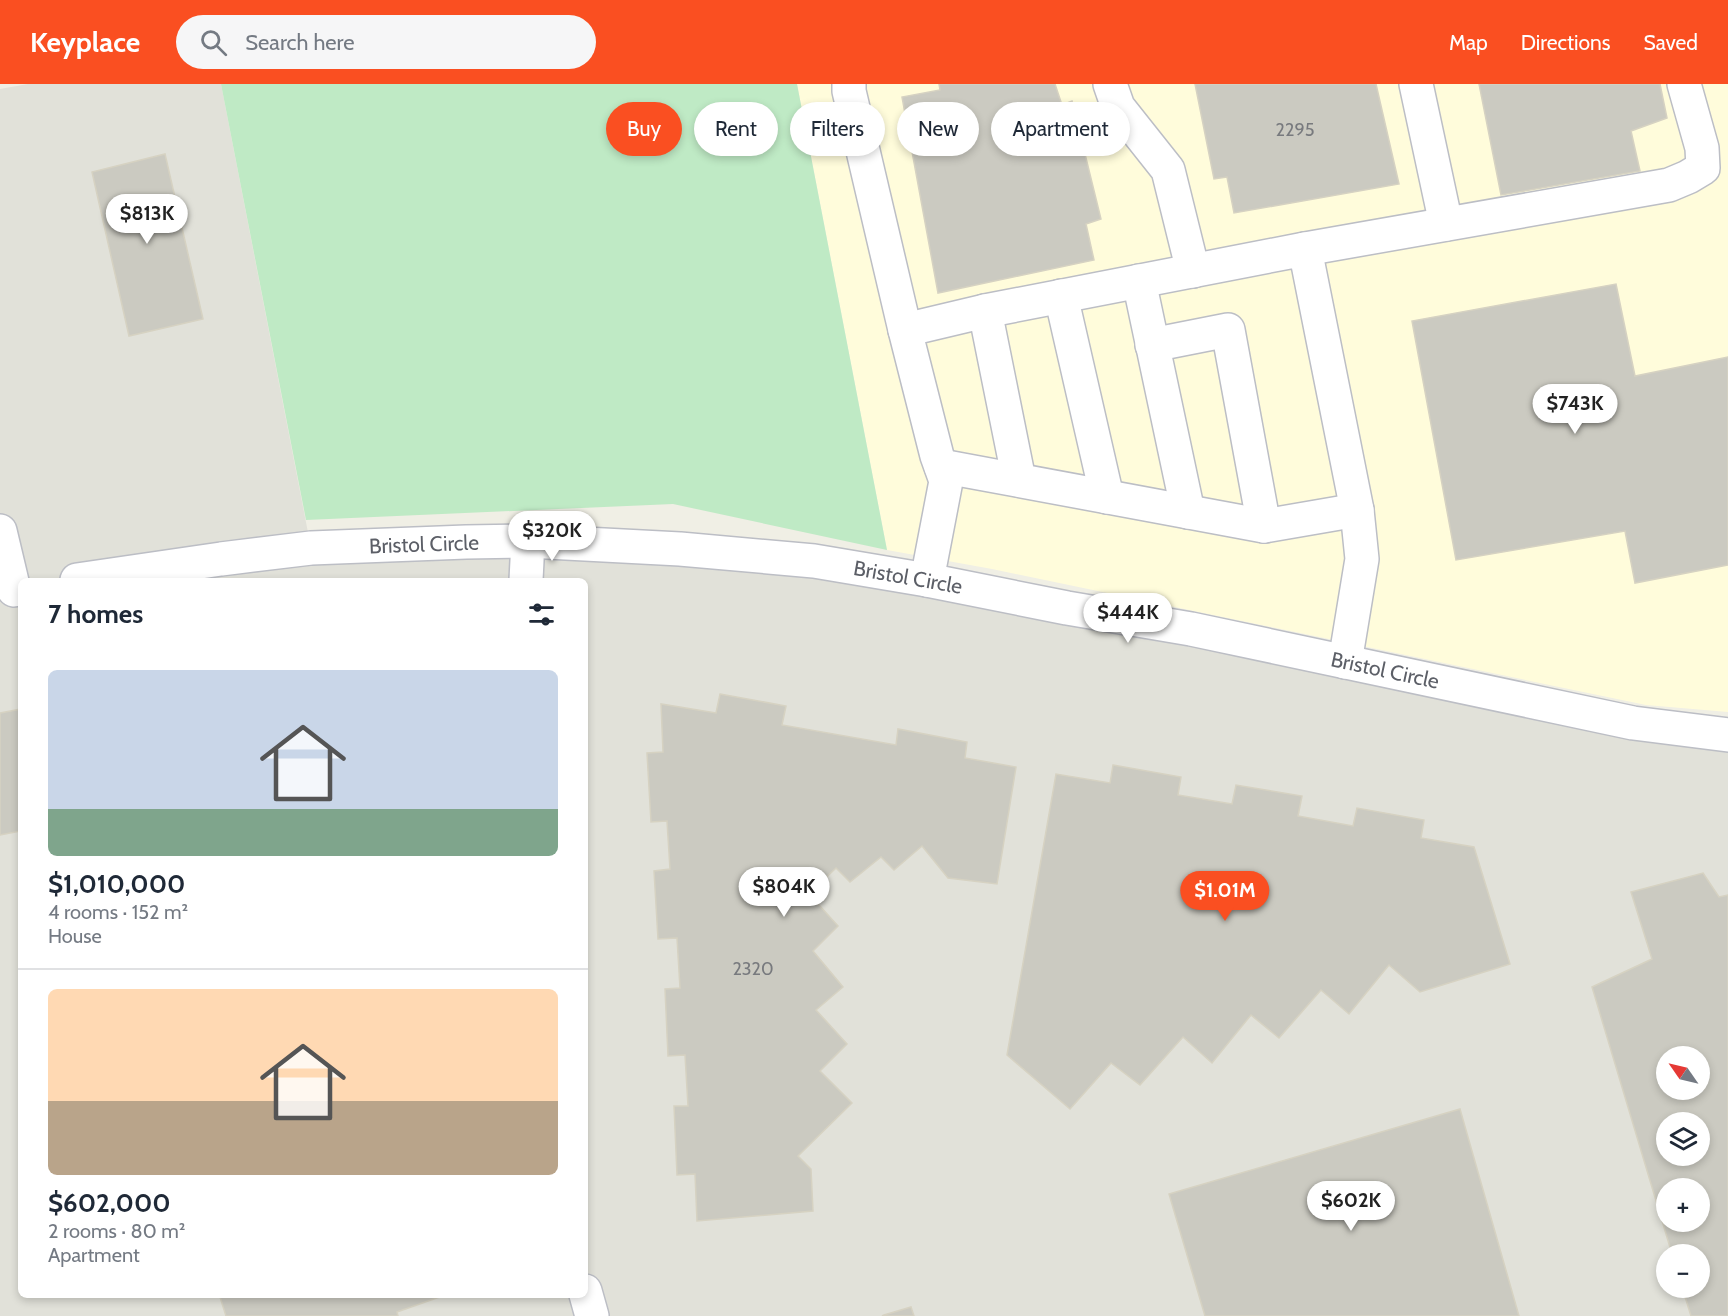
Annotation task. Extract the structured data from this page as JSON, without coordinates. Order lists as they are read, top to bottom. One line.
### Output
{"streets":{"street":["Bristol Circle"]},"house_numbers":["2295","2320"],"north":"top left","page":{"header":"Keyplace","search":"Search here","nav":["Map","Directions","Saved"],"chip":["Buy","Rent","Filters","New","Apartment"],"price":["$813K","$743K","$320K","$444K","$804K","$1.01M","$602K"],"heading":"7 homes","list":[{"name":"$1,010,000","note":"4 rooms · 152 m² · House"},{"name":"$602,000","note":"2 rooms · 80 m² · Apartment"}],"map_buttons":["+","−"]}}
